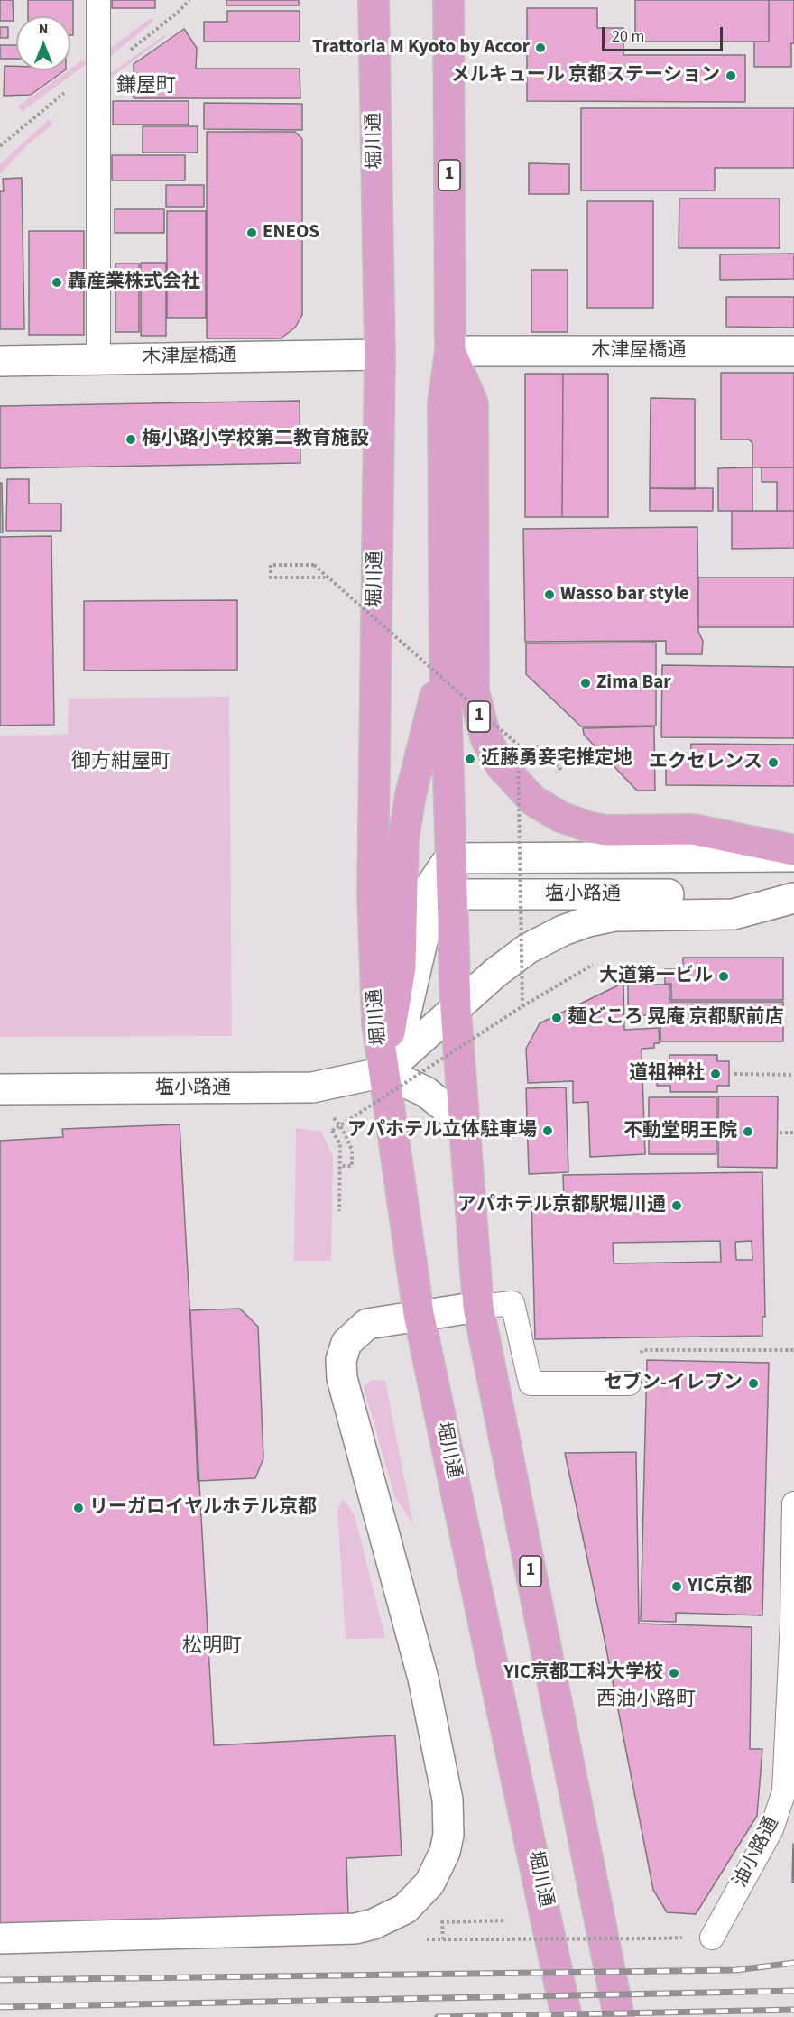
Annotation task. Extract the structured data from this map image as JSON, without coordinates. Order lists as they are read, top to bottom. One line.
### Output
{"streets":{"highway":["堀川通","1"],"street":["木津屋橋通","塩小路通"],"lane":["油小路通"]},"crossings":[["堀川通","1"],["堀川通","木津屋橋通"],["堀川通","塩小路通"],["1","木津屋橋通"],["1","塩小路通"]],"districts":["鎌屋町","御方紺屋町","松明町","西油小路町"],"places":["Trattoria M Kyoto by Accor","メルキュール 京都ステーション","ENEOS","轟産業株式会社","梅小路小学校第二教育施設","Wasso bar style","Zima Bar","近藤勇妾宅推定地","エクセレンス","大道第一ビル","麺どころ 晃庵 京都駅前店","道祖神社","アパホテル立体駐車場","不動堂明王院","アパホテル京都駅堀川通","セブン-イレブン","リーガロイヤルホテル京都","YIC京都","YIC京都工科大学校"],"scale_bar":"20 m","north":"top"}
